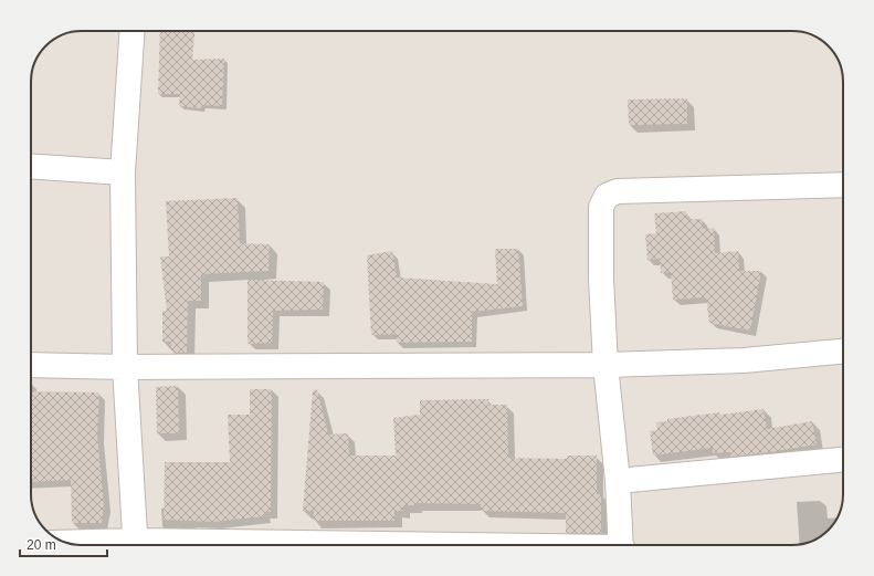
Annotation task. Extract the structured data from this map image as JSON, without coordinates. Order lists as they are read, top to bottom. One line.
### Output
{"scale_bar":"20 m"}
